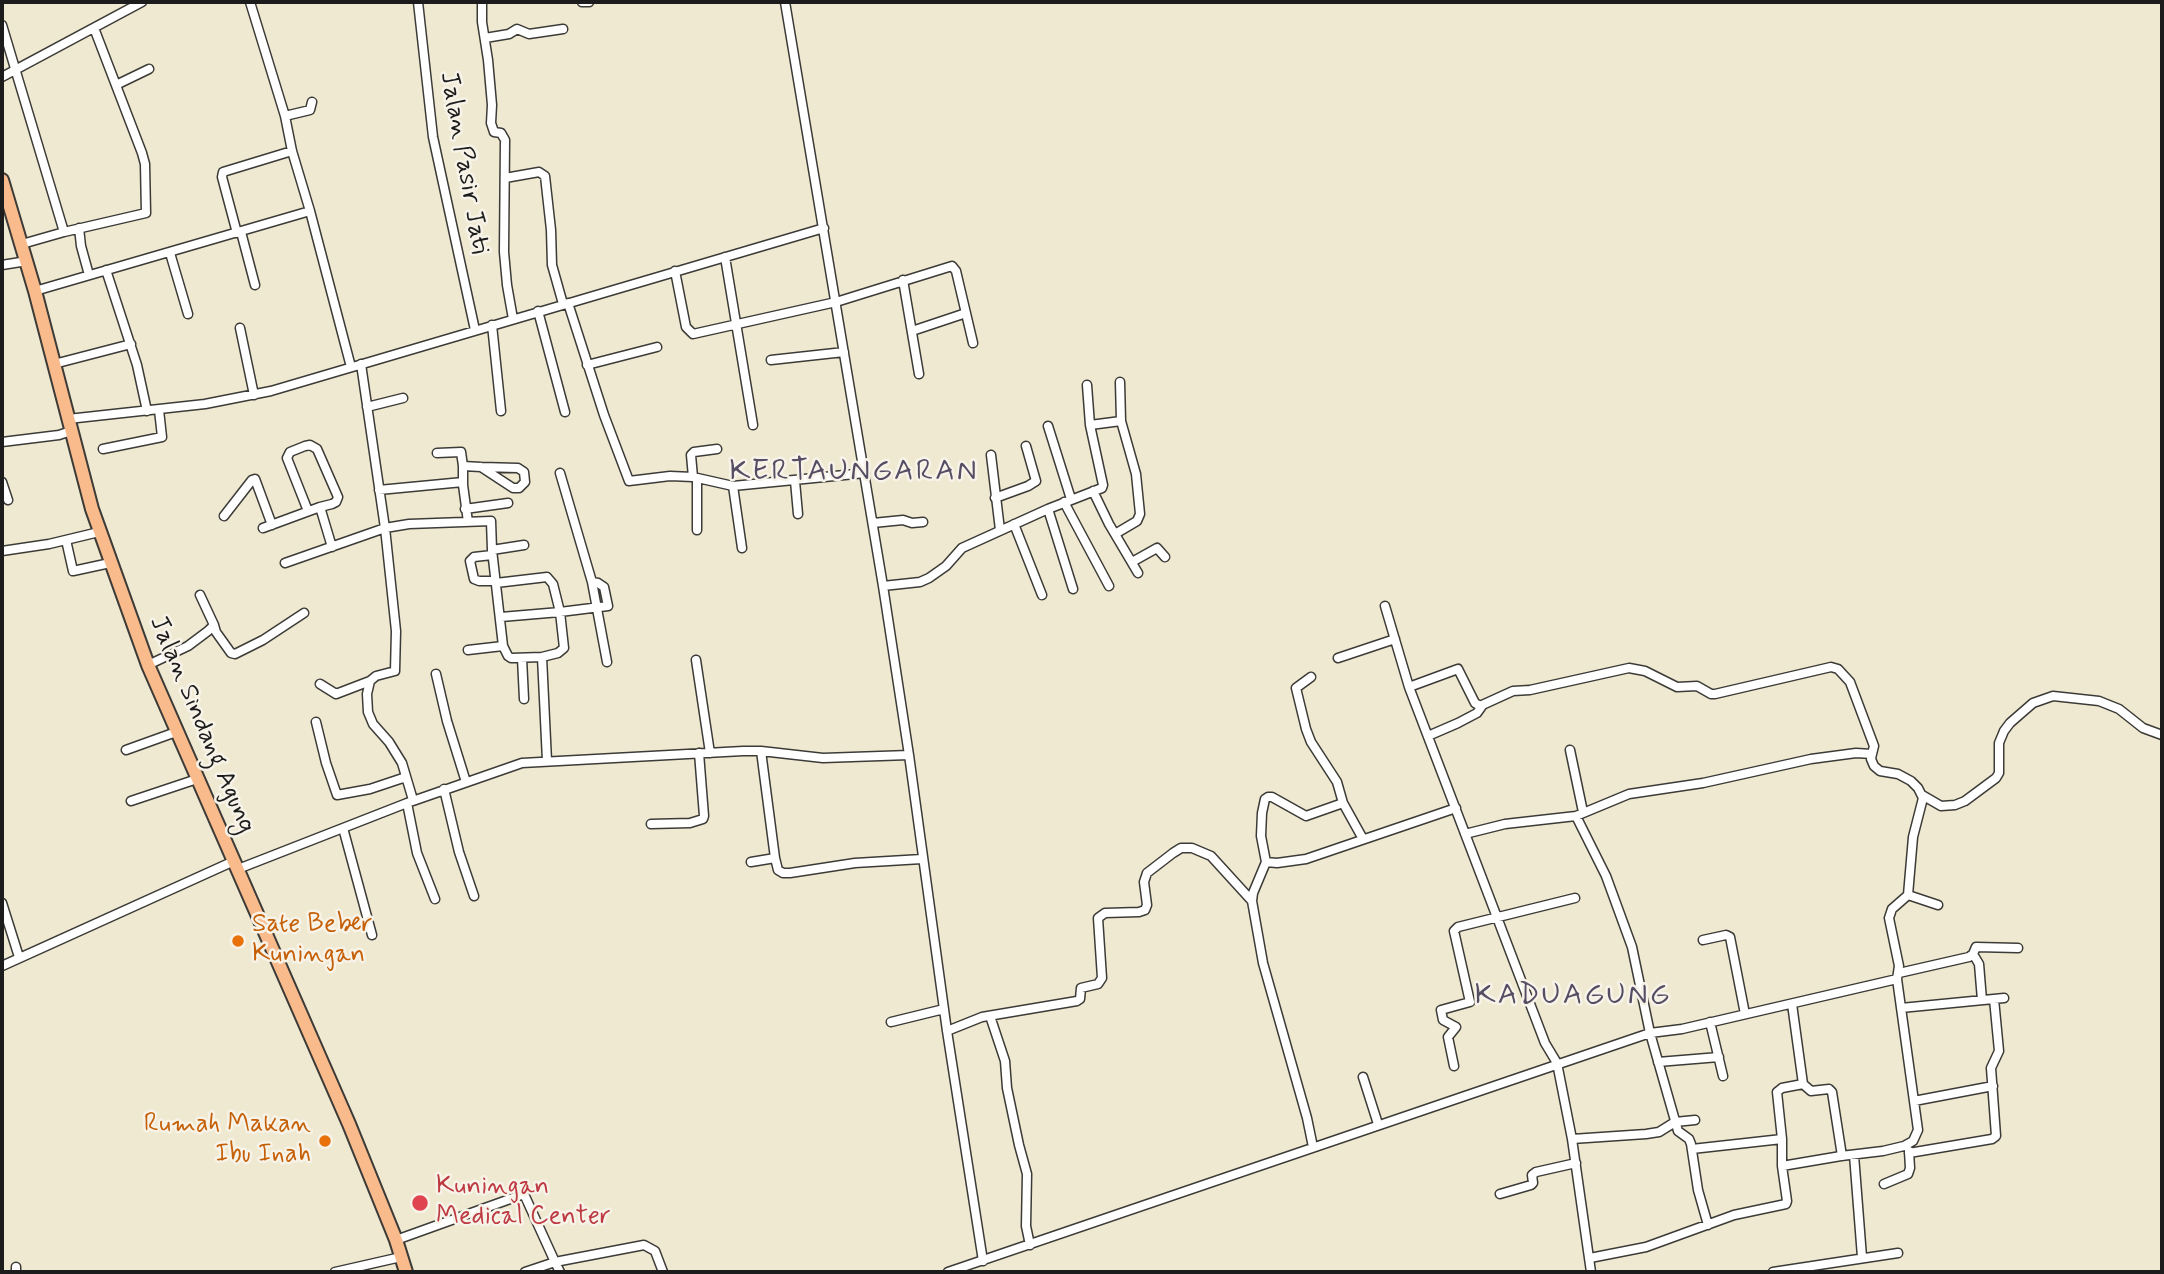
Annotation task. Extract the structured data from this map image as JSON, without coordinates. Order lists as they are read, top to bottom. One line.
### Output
{"streets":{"main road":["Jalan Sindang Agung"],"street":["Jalan Pasir Jati"]},"districts":["KERTAUNGARAN","KADUAGUNG"],"places":["Sate Beber Kuningan","Rumah Makan Ibu Inah","Kuningan Medical Center"]}
